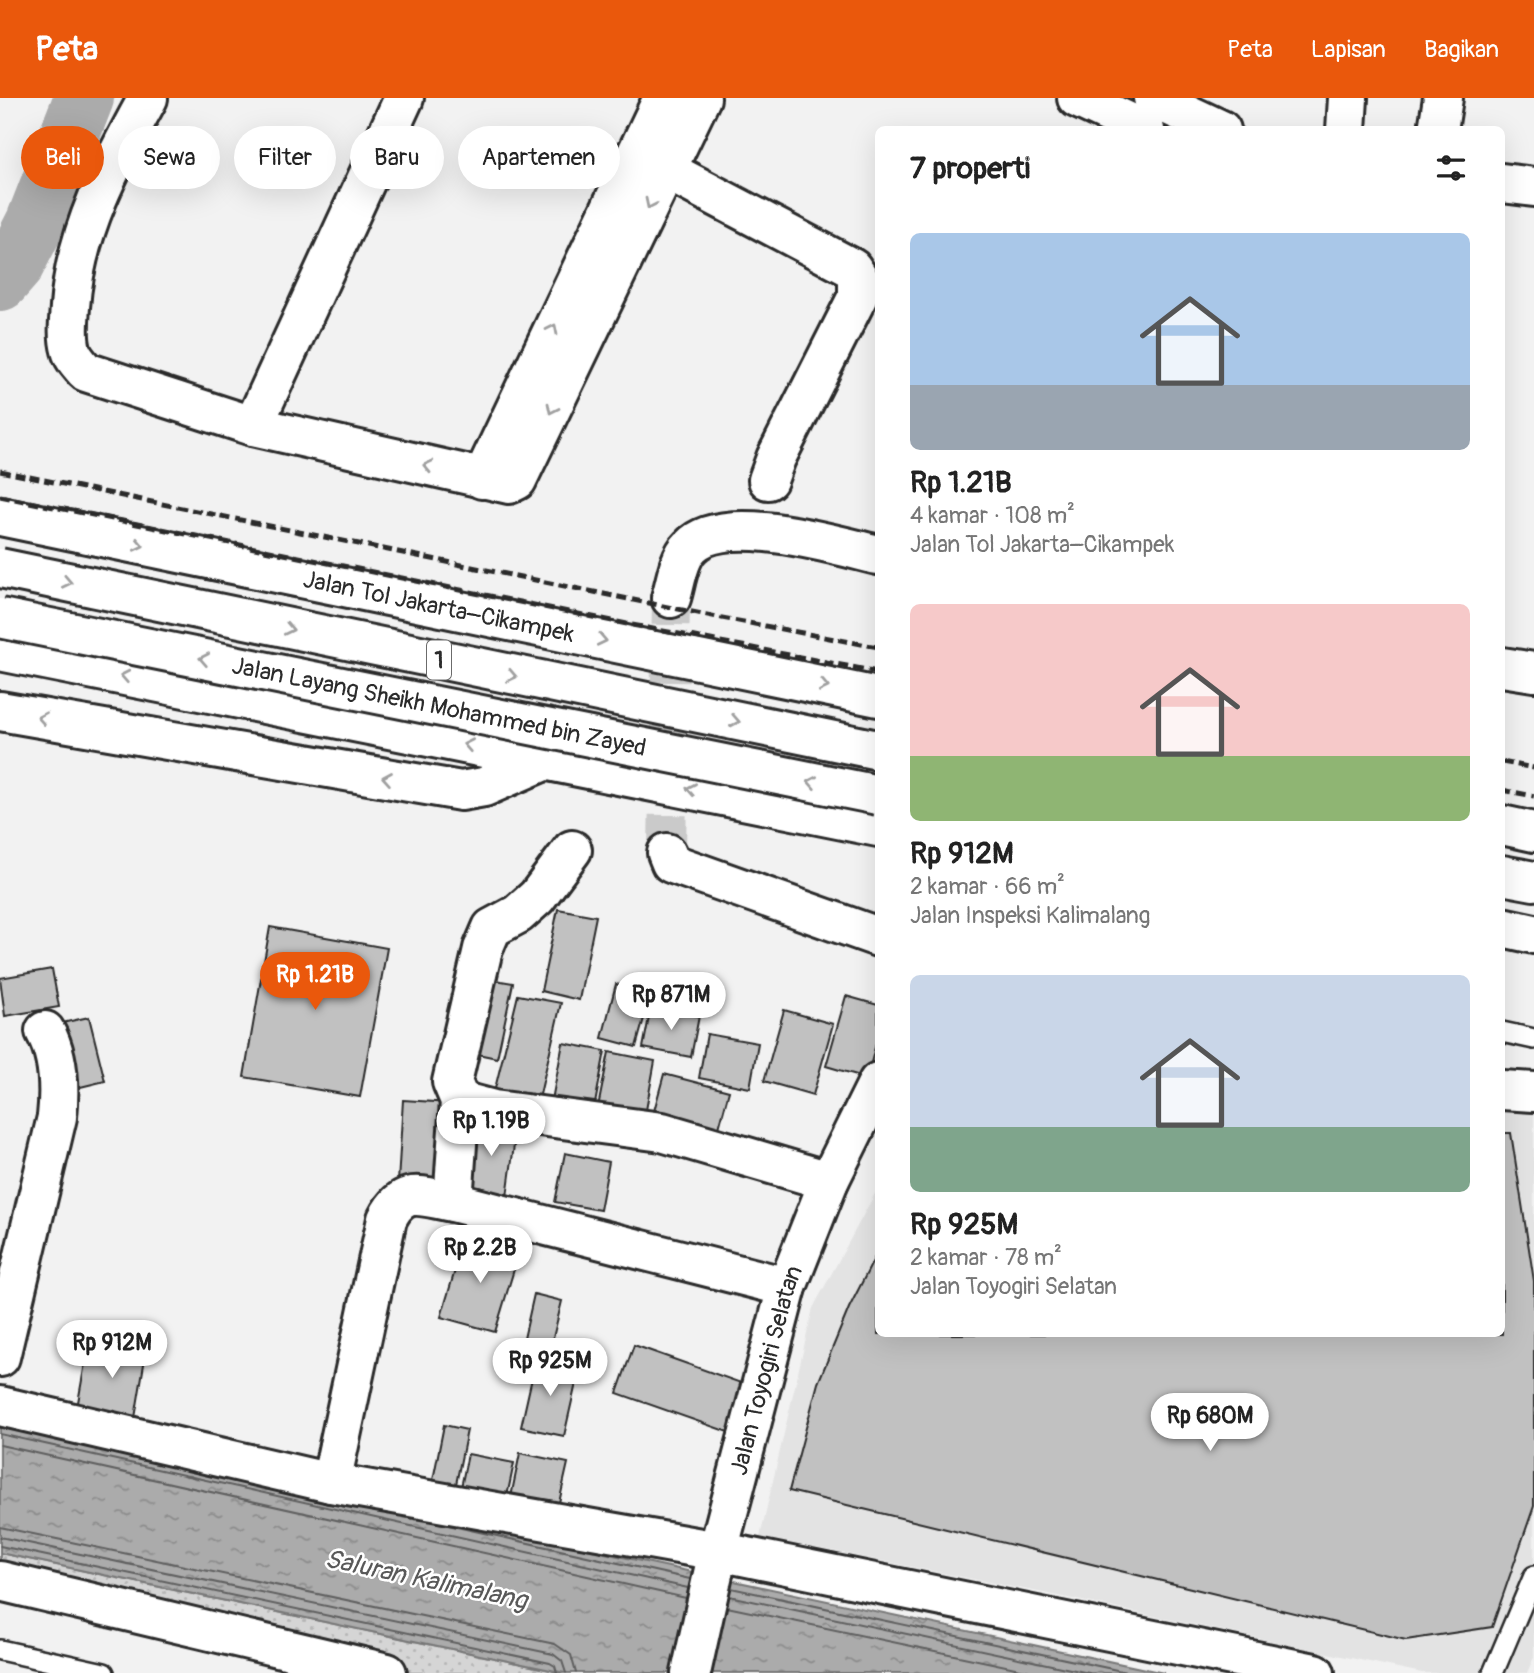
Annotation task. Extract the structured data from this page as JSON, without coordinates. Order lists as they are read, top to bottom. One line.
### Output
{"streets":{"main road":["Jalan Tol Jakarta–Cikampek","1","Jalan Layang Sheikh Mohammed bin Zayed","Jalan Toyogiri Selatan"]},"water":["Saluran Kalimalang"],"page":{"header":"Peta","nav":["Peta","Lapisan","Bagikan"],"chip":["Beli","Sewa","Filter","Baru","Apartemen"],"heading":"7 properti","list":[{"name":"Rp 1.21B","note":"4 kamar · 108 m² · Jalan Tol Jakarta–Cikampek"},{"name":"Rp 912M","note":"2 kamar · 66 m² · Jalan Inspeksi Kalimalang"},{"name":"Rp 925M","note":"2 kamar · 78 m² · Jalan Toyogiri Selatan"}],"price":["Rp 1.21B","Rp 871M","Rp 1.19B","Rp 2.2B","Rp 912M","Rp 925M","Rp 680M"]}}
